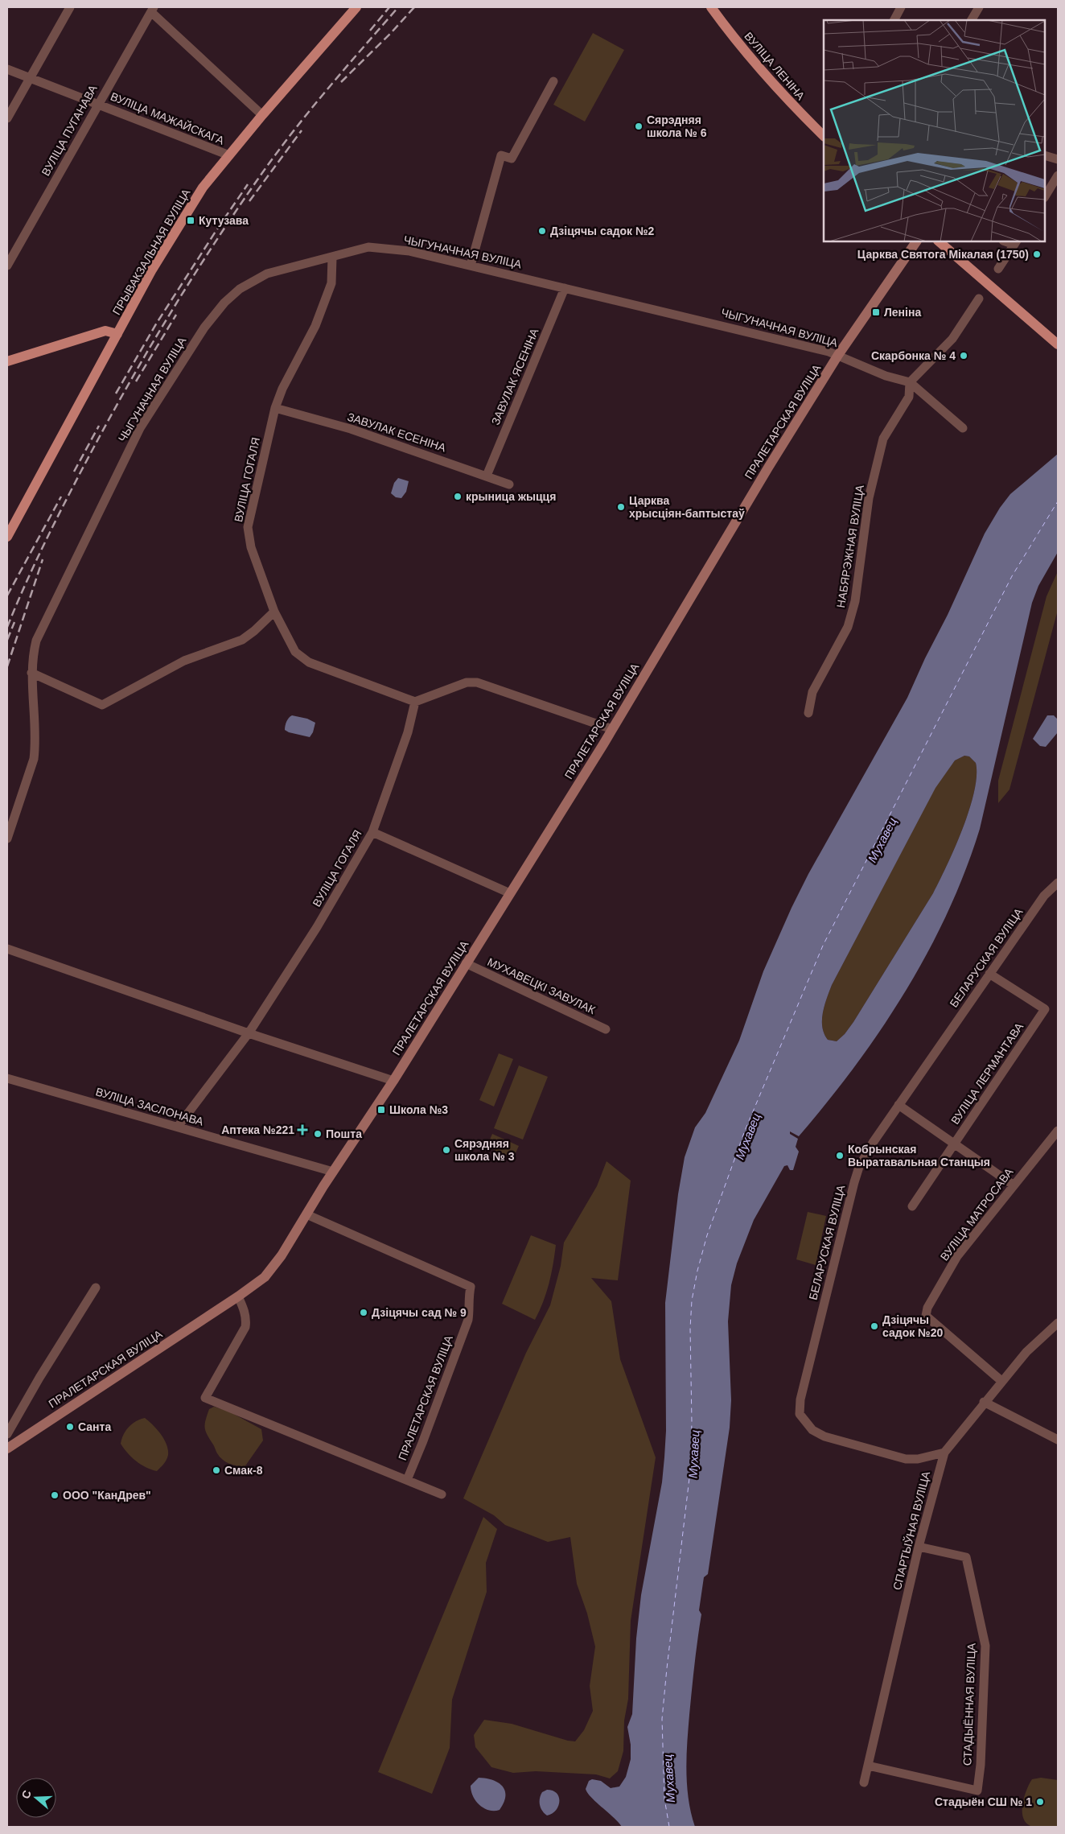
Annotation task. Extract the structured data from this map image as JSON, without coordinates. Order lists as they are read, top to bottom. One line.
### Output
{"streets":{"main road":["ВУЛІЦА ЛЕНІНА","ПРЫВАКЗАЛЬНАЯ ВУЛІЦА","ПРАЛЕТАРСКАЯ ВУЛІЦА"],"street":["ВУЛІЦА МАЖАЙСКАГА","ВУЛІЦА ПУГАНАВА","ЧЫГУНАЧНАЯ ВУЛІЦА","ЗАВУЛАК ЯСЕНІНА","ЗАВУЛАК ЕСЕНІНА","ВУЛІЦА ГОГАЛЯ","НАБЯРЭЖНАЯ ВУЛІЦА","БЕЛАРУСКАЯ ВУЛІЦА","МУХАВЕЦКІ ЗАВУЛАК","ВУЛІЦА ЛЕРМАНТАВА","ВУЛІЦА ЗАСЛОНАВА","ВУЛІЦА МАТРОСАВА","СПАРТЫЎНАЯ ВУЛІЦА","СТАДЫЁННАЯ ВУЛІЦА"]},"crossings":[["ВУЛІЦА МАЖАЙСКАГА","ВУЛІЦА ПУГАНАВА"],["ВУЛІЦА МАЖАЙСКАГА","ПРЫВАКЗАЛЬНАЯ ВУЛІЦА"],["ЧЫГУНАЧНАЯ ВУЛІЦА","ЗАВУЛАК ЯСЕНІНА"],["ЧЫГУНАЧНАЯ ВУЛІЦА","ПРАЛЕТАРСКАЯ ВУЛІЦА"],["ЧЫГУНАЧНАЯ ВУЛІЦА","ВУЛІЦА ГОГАЛЯ"],["ЧЫГУНАЧНАЯ ВУЛІЦА","НАБЯРЭЖНАЯ ВУЛІЦА"],["ЗАВУЛАК ЯСЕНІНА","ЗАВУЛАК ЕСЕНІНА"],["ПРАЛЕТАРСКАЯ ВУЛІЦА","МУХАВЕЦКІ ЗАВУЛАК"],["ПРАЛЕТАРСКАЯ ВУЛІЦА","ВУЛІЦА ЗАСЛОНАВА"],["ЗАВУЛАК ЕСЕНІНА","ВУЛІЦА ГОГАЛЯ"],["ВУЛІЦА ГОГАЛЯ","ВУЛІЦА ЗАСЛОНАВА"],["БЕЛАРУСКАЯ ВУЛІЦА","ВУЛІЦА ЛЕРМАНТАВА"],["БЕЛАРУСКАЯ ВУЛІЦА","СПАРТЫЎНАЯ ВУЛІЦА"],["ВУЛІЦА МАТРОСАВА","СПАРТЫЎНАЯ ВУЛІЦА"],["СПАРТЫЎНАЯ ВУЛІЦА","СТАДЫЁННАЯ ВУЛІЦА"]],"water":["Мухавец"],"places":{"other":["Сярэдняя школа № 6","Дзіцячы садок №2","Царква Святога Мікалая (1750)","Скарбонка № 4","крыница жыцця","Царква хрысціян-баптыстаў","Пошта","Сярэдняя школа № 3","Кобрынская Выратавальная Станцыя","Дзіцячы сад № 9","Дзіцячы садок №20","Санта","Смак-8","ООО \"КанДрев\"","Стадыён СШ № 1"],"transit":["Кутузава","Леніна","Школа №3"],"health":["Аптека №221"]},"north":"left"}
